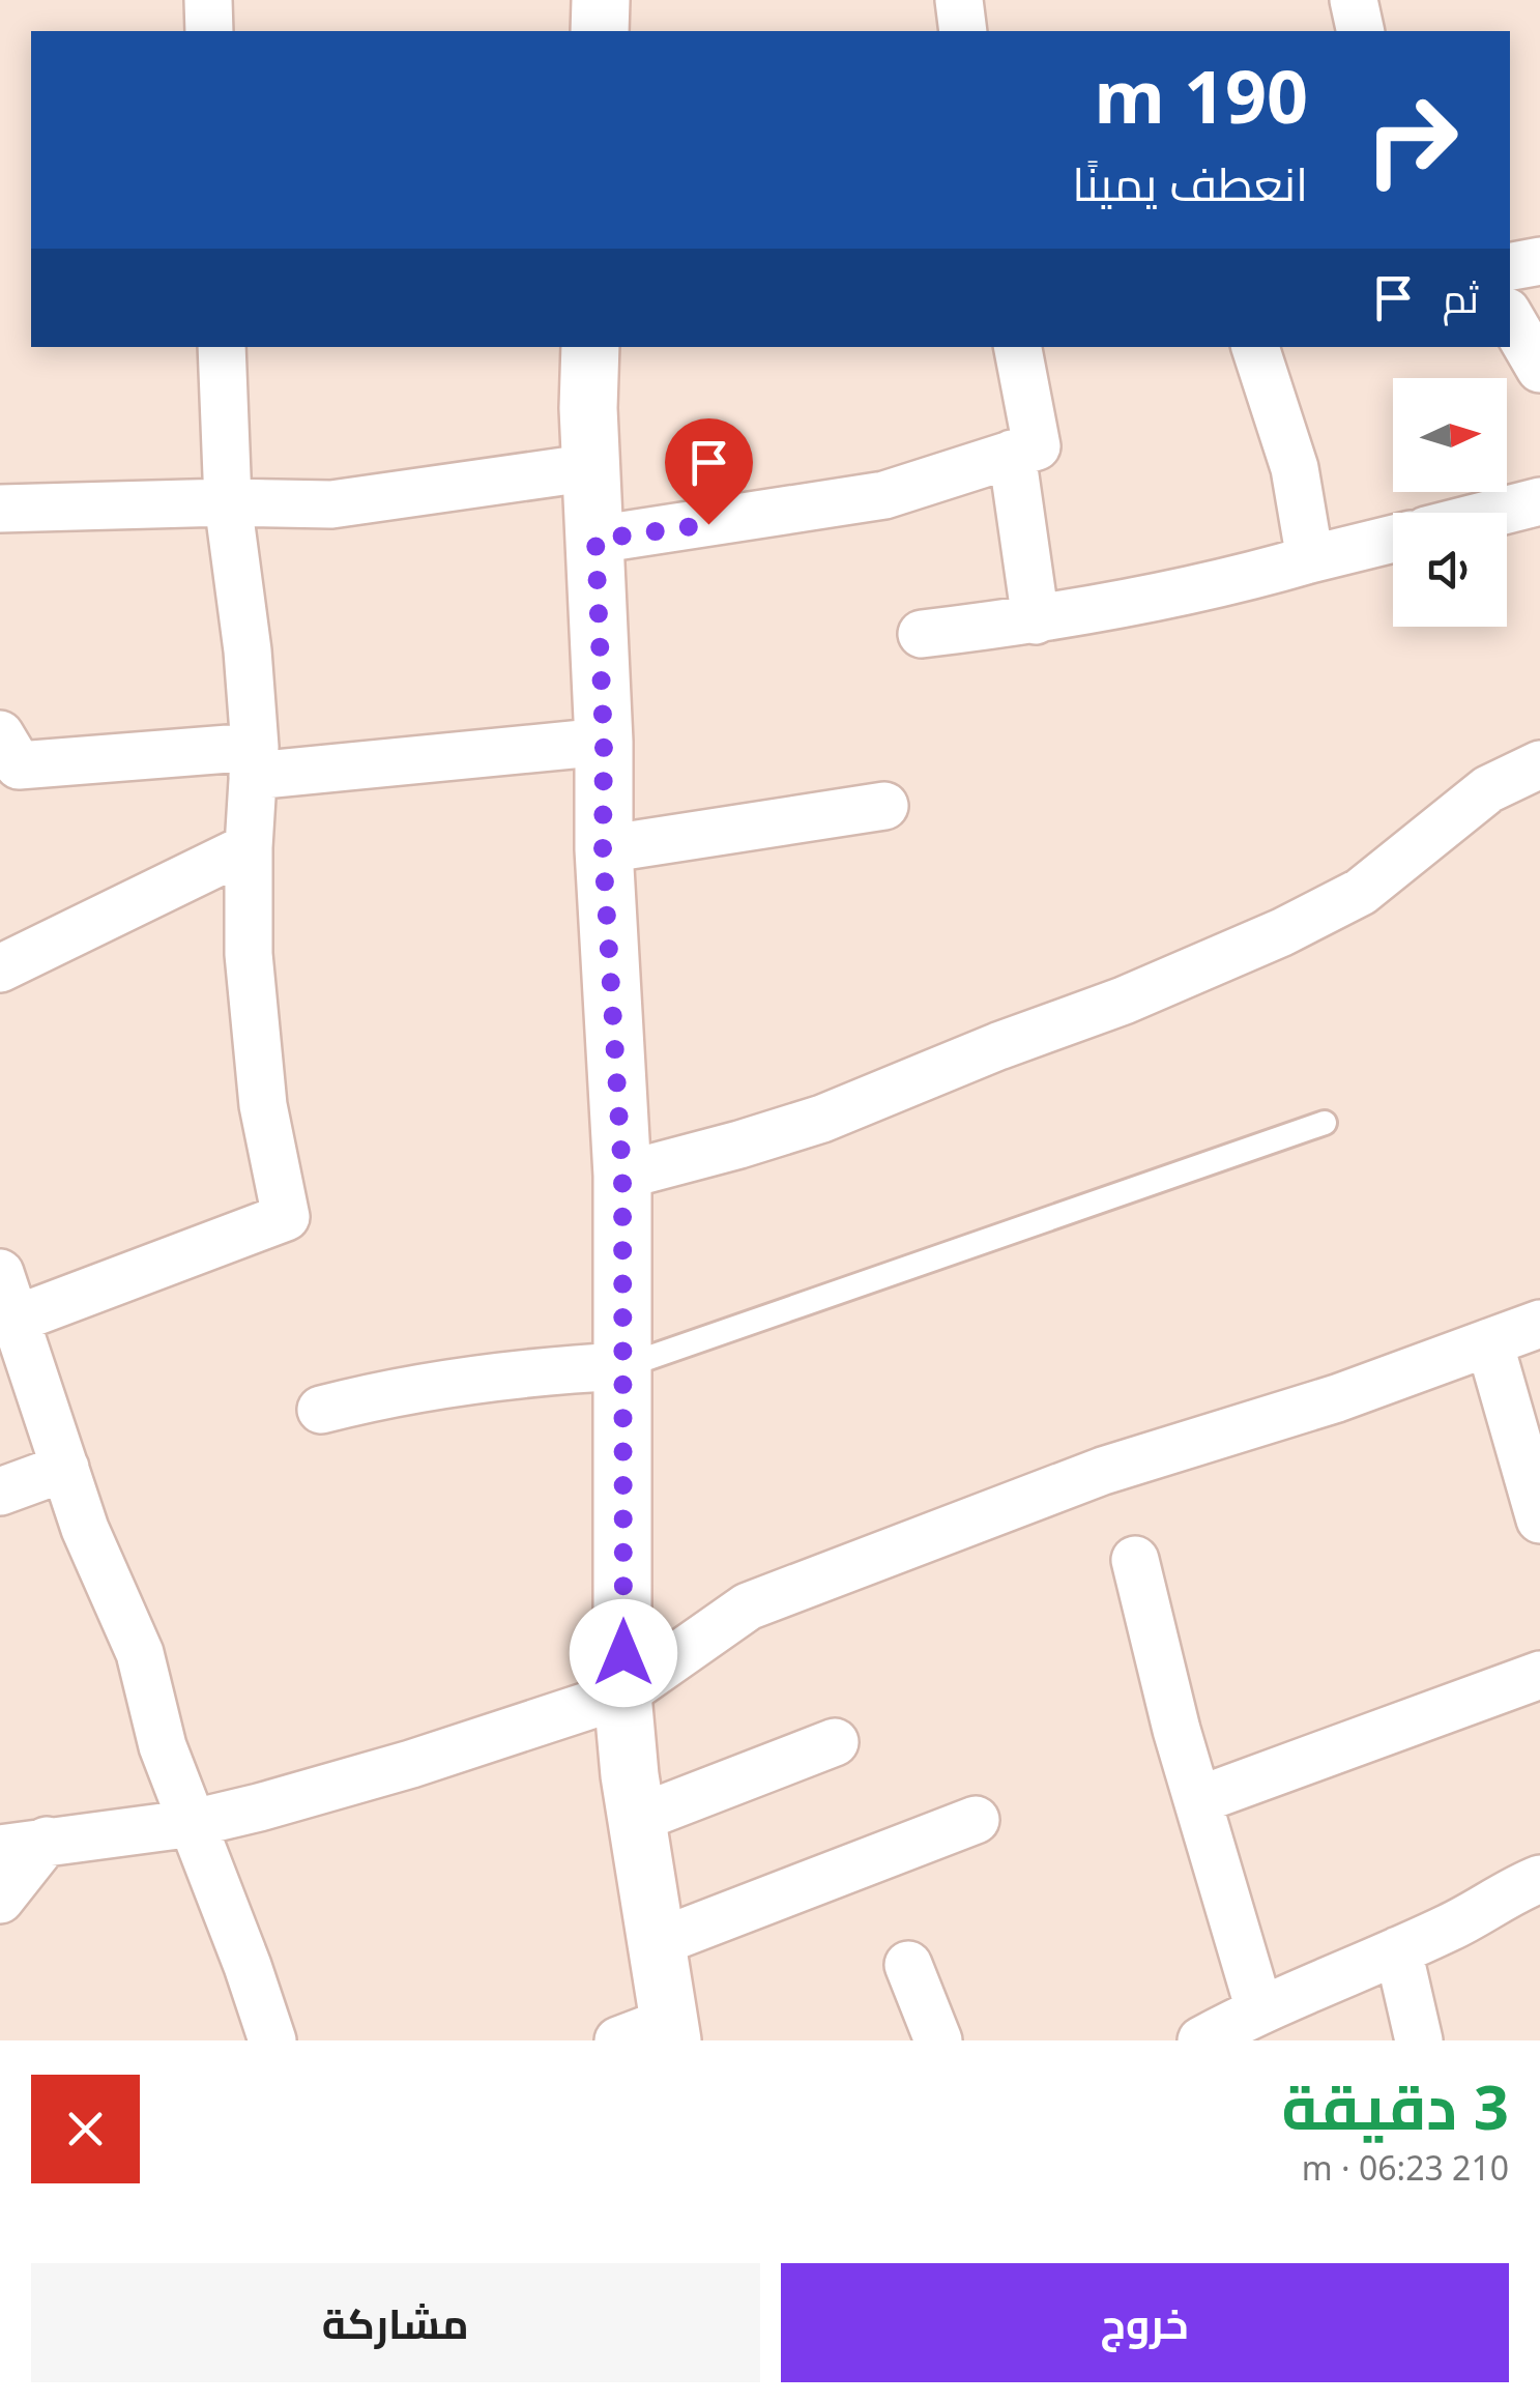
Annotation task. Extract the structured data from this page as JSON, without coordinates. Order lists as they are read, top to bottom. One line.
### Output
{"north":"right","page":{"turn":["190 m","انعطف يمينًا"],"then":"ثم","heading":["3 دقيقة","210 m · 06:23"],"buttons":["خروج","مشاركة"]}}
